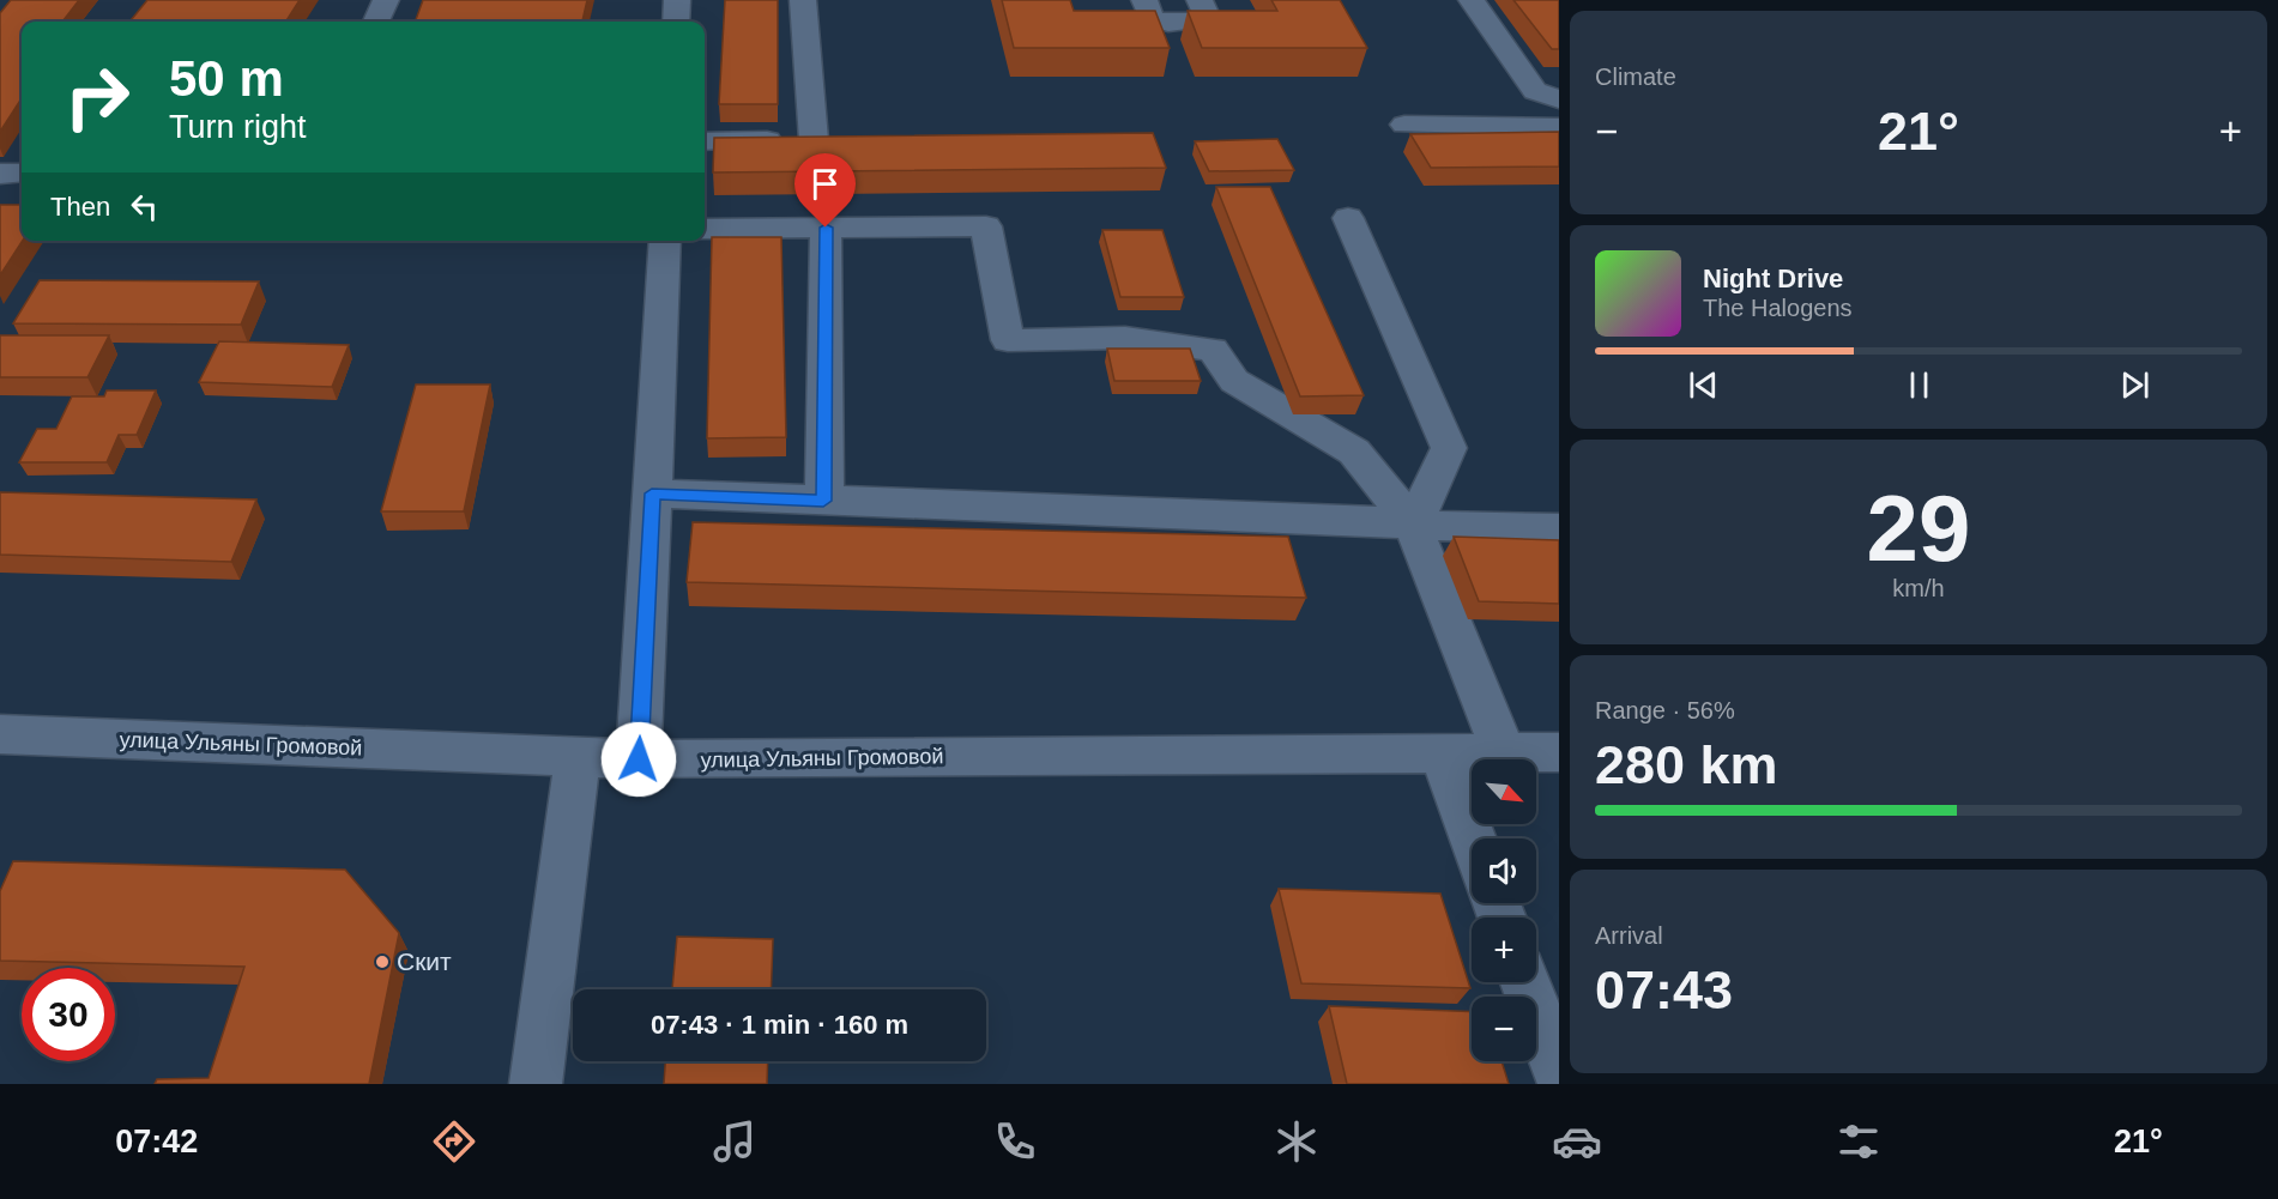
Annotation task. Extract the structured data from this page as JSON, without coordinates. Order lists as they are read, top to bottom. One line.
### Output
{"streets":{"street":["улица Ульяны Громовой"]},"places":["Скит"],"north":"bottom right","page":{"tile":["Climate",["29","km/h"],["Range · 56%","280 km"],["Arrival","07:43"]],"turn":["50 m","Turn right"],"heat":["−","21°","+"],"then":"Then","song":["Night Drive","The Halogens"],"map_buttons":["+","−"],"limit":"30","trip":"07:43 · 1 min · 160 m","tabs":["07:42","21°"]}}
